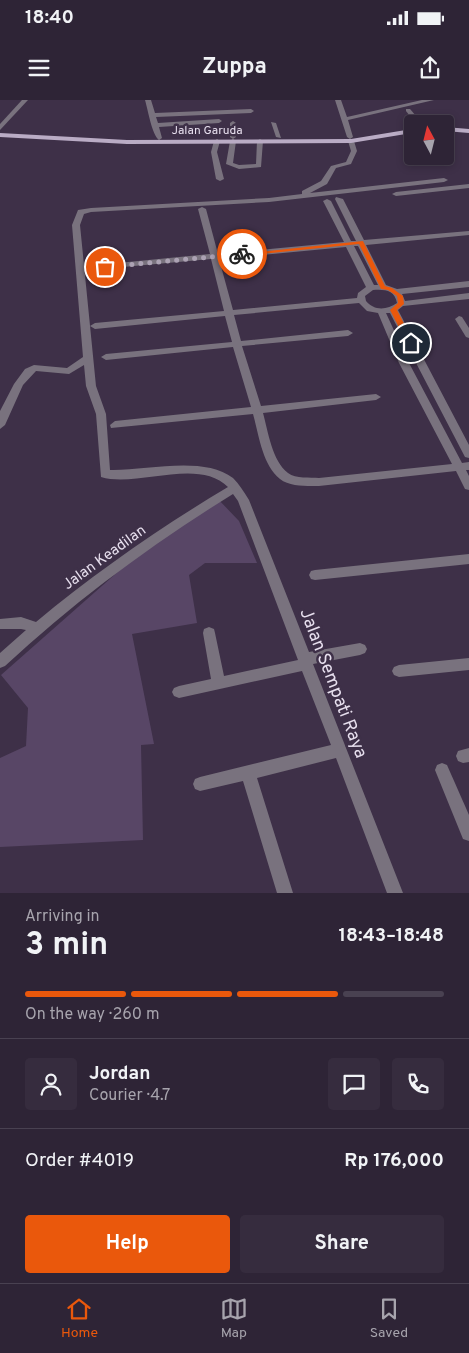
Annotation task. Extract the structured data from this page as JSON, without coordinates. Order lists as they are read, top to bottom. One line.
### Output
{"streets":{"main road":["Jalan Garuda"],"street":["Jalan Keadilan","Jalan Sempati Raya"]},"crossings":[["Jalan Keadilan","Jalan Sempati Raya"]],"north":"top","page":{"status":"18:40","header":"Zuppa","heading":["3 min","Arriving in","18:43–18:48"],"panel":["Jordan","Courier · 4.7","Order #4019","Rp 176,000"],"bar":"On the way · 260 m","buttons":["Help","Share"],"tabs":["Home","Map","Saved"]}}
